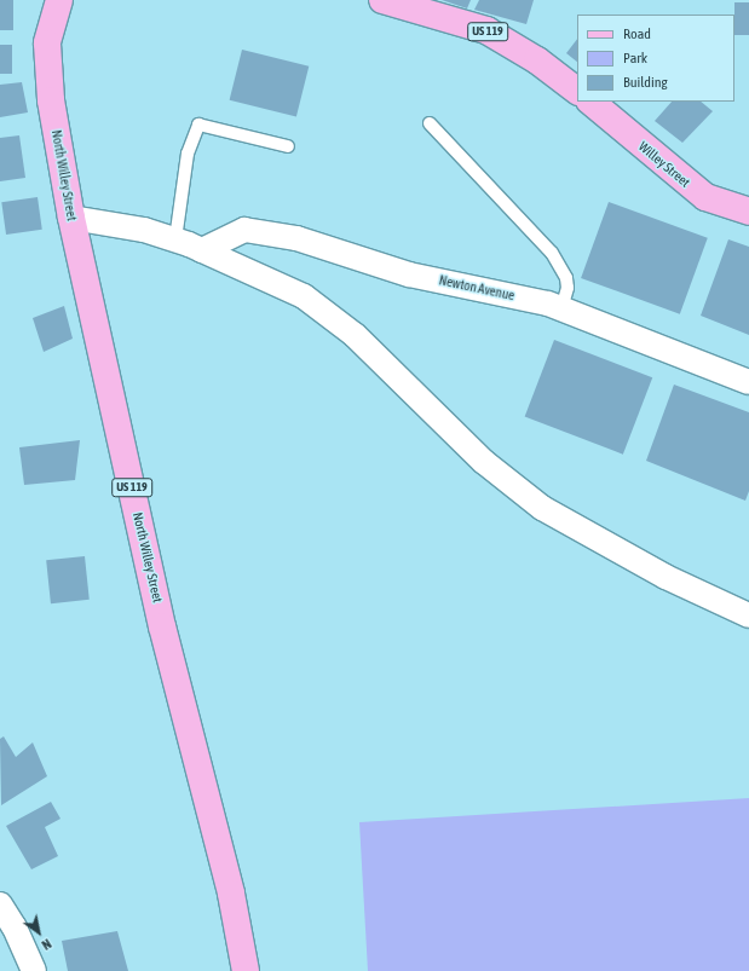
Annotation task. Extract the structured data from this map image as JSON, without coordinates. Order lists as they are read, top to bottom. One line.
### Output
{"streets":{"main road":["US 119","Willey Street","North Willey Street"],"street":["Newton Avenue"]},"legend":["Road","Park","Building"],"north":"bottom right"}
